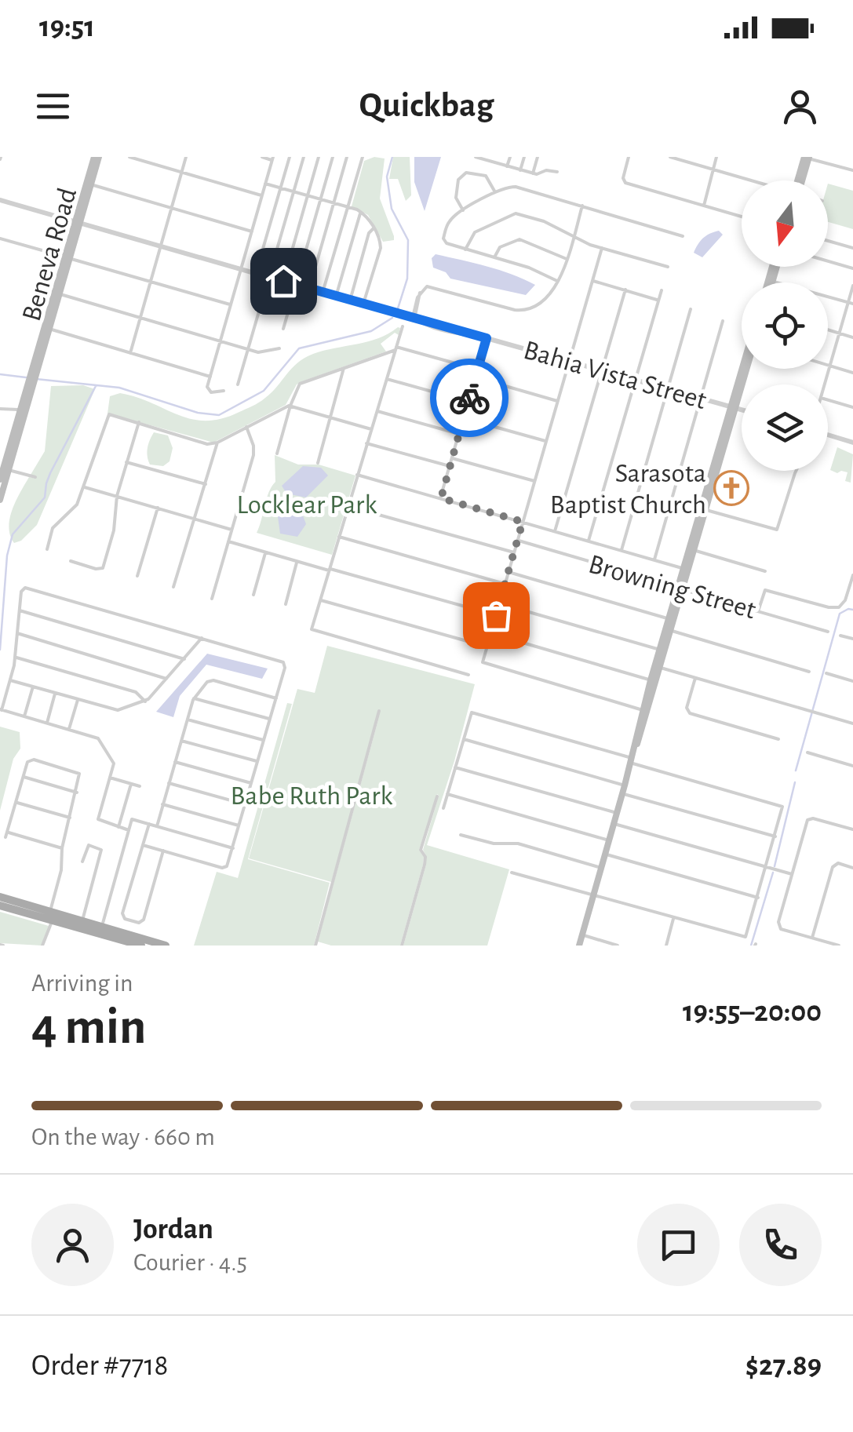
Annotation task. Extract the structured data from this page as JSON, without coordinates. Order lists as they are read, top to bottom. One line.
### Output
{"streets":{"main road":["Beneva Road"],"street":["Bahia Vista Street","Browning Street"]},"crossings":[["Beneva Road","Bahia Vista Street"]],"parks":["Locklear Park","Babe Ruth Park"],"places":{"church":["Sarasota Baptist Church"]},"north":"bottom","page":{"status":"19:51","header":"Quickbag","heading":["4 min","Arriving in","19:55–20:00"],"panel":["Jordan","Courier · 4.5","Order #7718","$27.89"],"bar":"On the way · 660 m"}}
